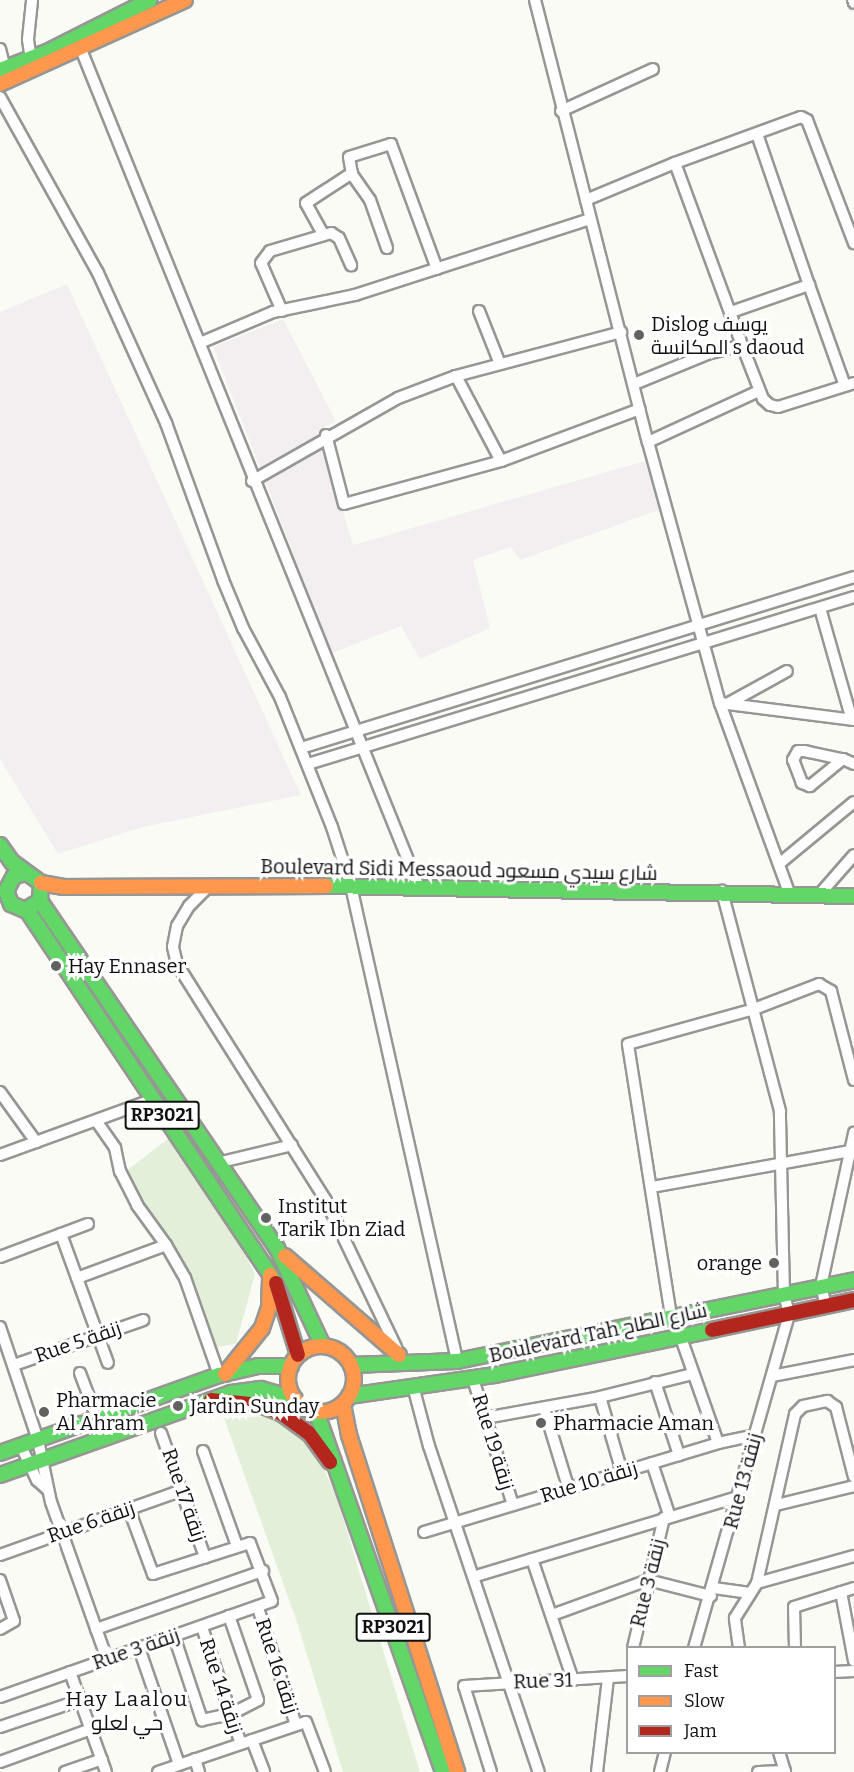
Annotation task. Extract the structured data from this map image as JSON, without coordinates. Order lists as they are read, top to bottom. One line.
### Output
{"streets":{"main road":["Boulevard Sidi Messaoud شارع سيدي مسعود","RP3021","Boulevard Tah شارع الطاح"],"street":["Rue 5 زنقة","Rue 19 زنقة","Rue 13 زنقة","Rue 10 زنقة","Rue 17 زنقة","Rue 6 زنقة","Rue 3 زنقة","Rue 16 زنقة","Rue 31","Rue 14 زنقة"]},"crossings":[["Boulevard Sidi Messaoud شارع سيدي مسعود","RP3021"],["RP3021","Boulevard Tah شارع الطاح"],["Boulevard Tah شارع الطاح","Rue 19 زنقة"],["Boulevard Tah شارع الطاح","Rue 13 زنقة"],["Rue 19 زنقة","Rue 10 زنقة"],["Rue 13 زنقة","Rue 10 زنقة"],["Rue 10 زنقة","Rue 3 زنقة"],["Rue 17 زنقة","Rue 6 زنقة"],["Rue 3 زنقة","Rue 16 زنقة"],["Rue 3 زنقة","Rue 14 زنقة"]],"districts":["Hay Laalou حي لعلو"],"places":["Dislog يوسف المكانسة s daoud","Hay Ennaser","Institut Tarik Ibn Ziad","orange","Jardin Sunday","Pharmacie Al Ahram","Pharmacie Aman"],"legend":["Fast","Slow","Jam"]}
